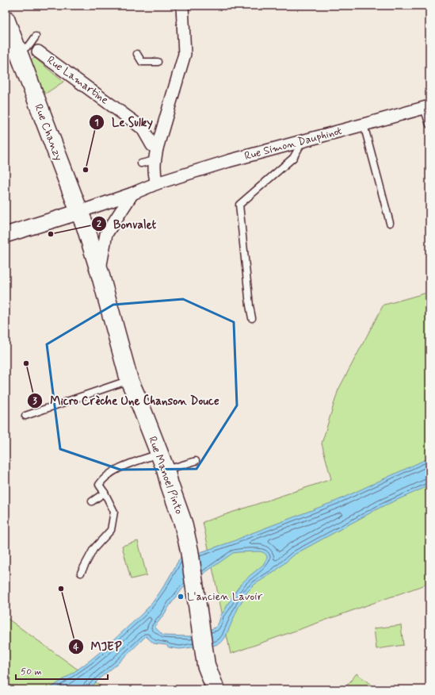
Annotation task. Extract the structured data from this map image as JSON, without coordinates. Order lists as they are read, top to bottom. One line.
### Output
{"streets":{"main road":["Rue Chanzy","Rue Manoel Pinto"],"street":["Rue Lamartine","Rue Simon Dauphinot"]},"crossings":[["Rue Chanzy","Rue Simon Dauphinot"],["Rue Chanzy","Rue Manoel Pinto"],["Rue Simon Dauphinot","Rue Manoel Pinto"]],"places":["Le Sulky","Bonvalet","Micro Crèche Une Chanson Douce","MJEP","L'ancien Lavoir"],"scale_bar":"50 m"}
